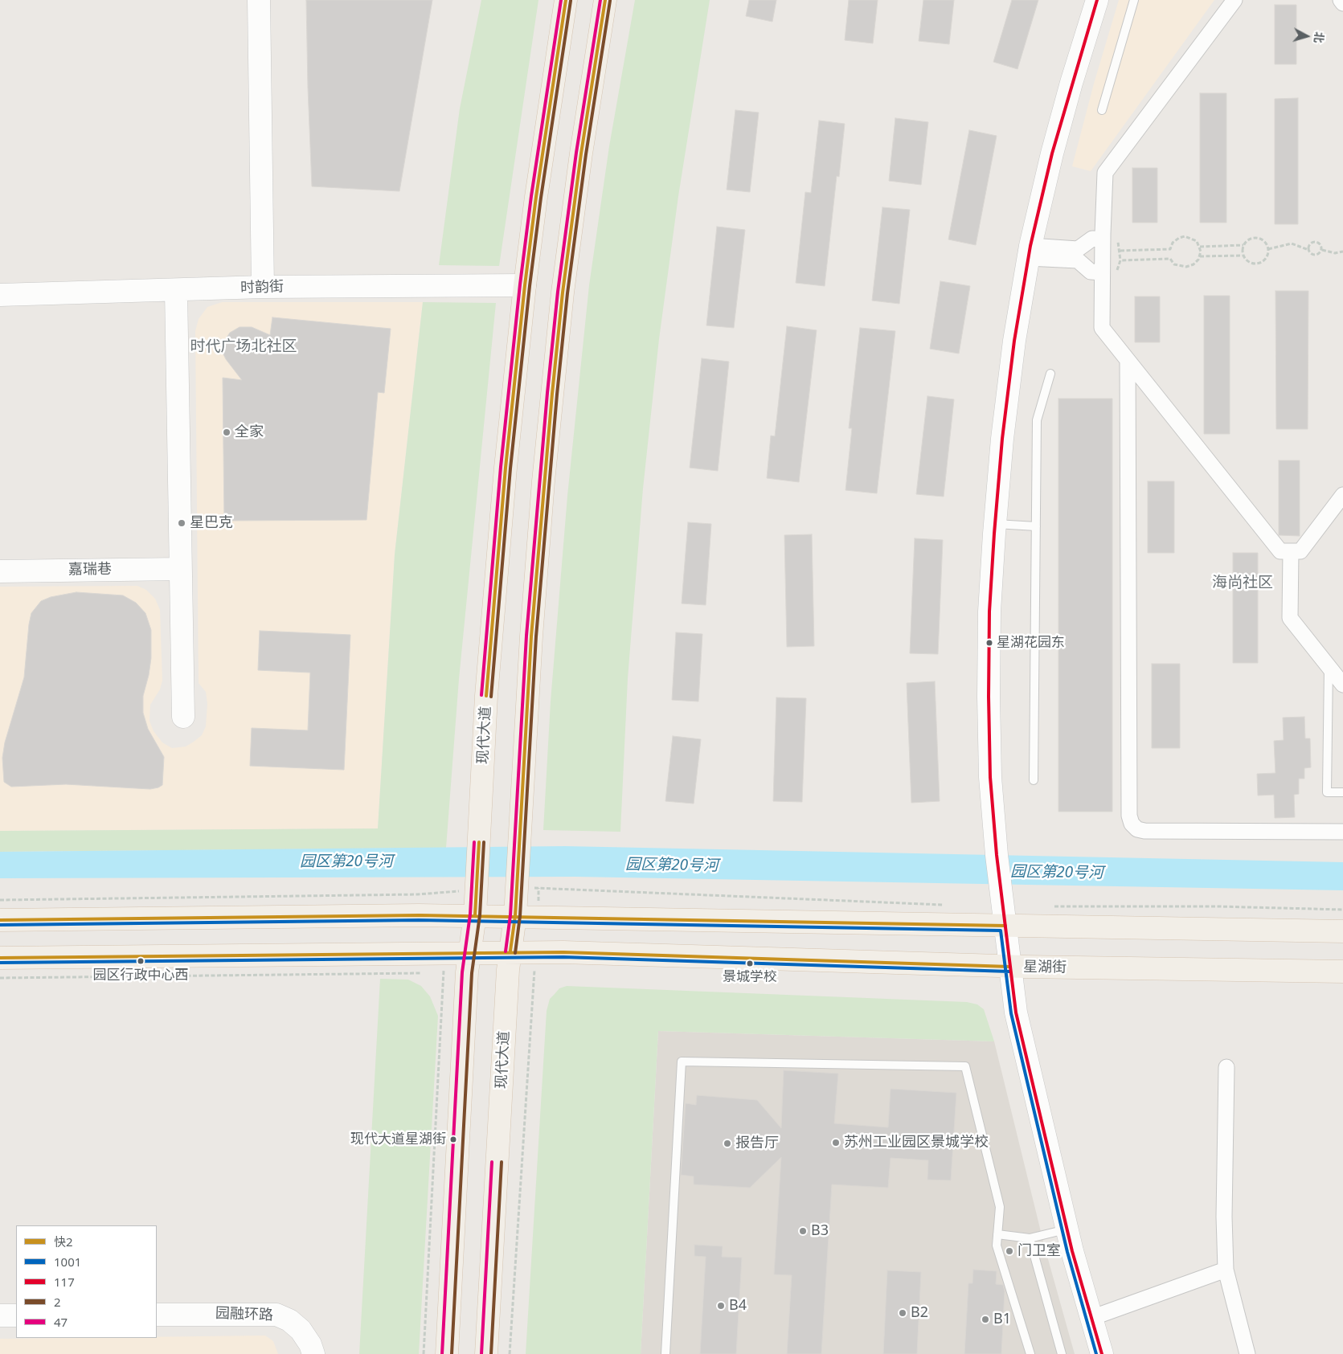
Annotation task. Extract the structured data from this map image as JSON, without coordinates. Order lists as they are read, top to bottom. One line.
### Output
{"streets":{"main road":["现代大道","星湖街"],"street":["时韵街","嘉瑞巷","园融环路"]},"crossings":[["时韵街","现代大道"],["现代大道","星湖街"]],"districts":["时代广场北社区","海尚社区"],"water":["园区第20号河"],"places":["全家","星巴克","星湖花园东","园区行政中心西","景城学校","现代大道星湖街","苏州工业园区景城学校","报告厅","B3","门卫室","B4","B2","B1"],"lines":["transit line 快2","transit line 117","transit line 47","transit line 2","transit line 1001"],"legend":["快2","1001","117","2","47"],"north":"right"}
